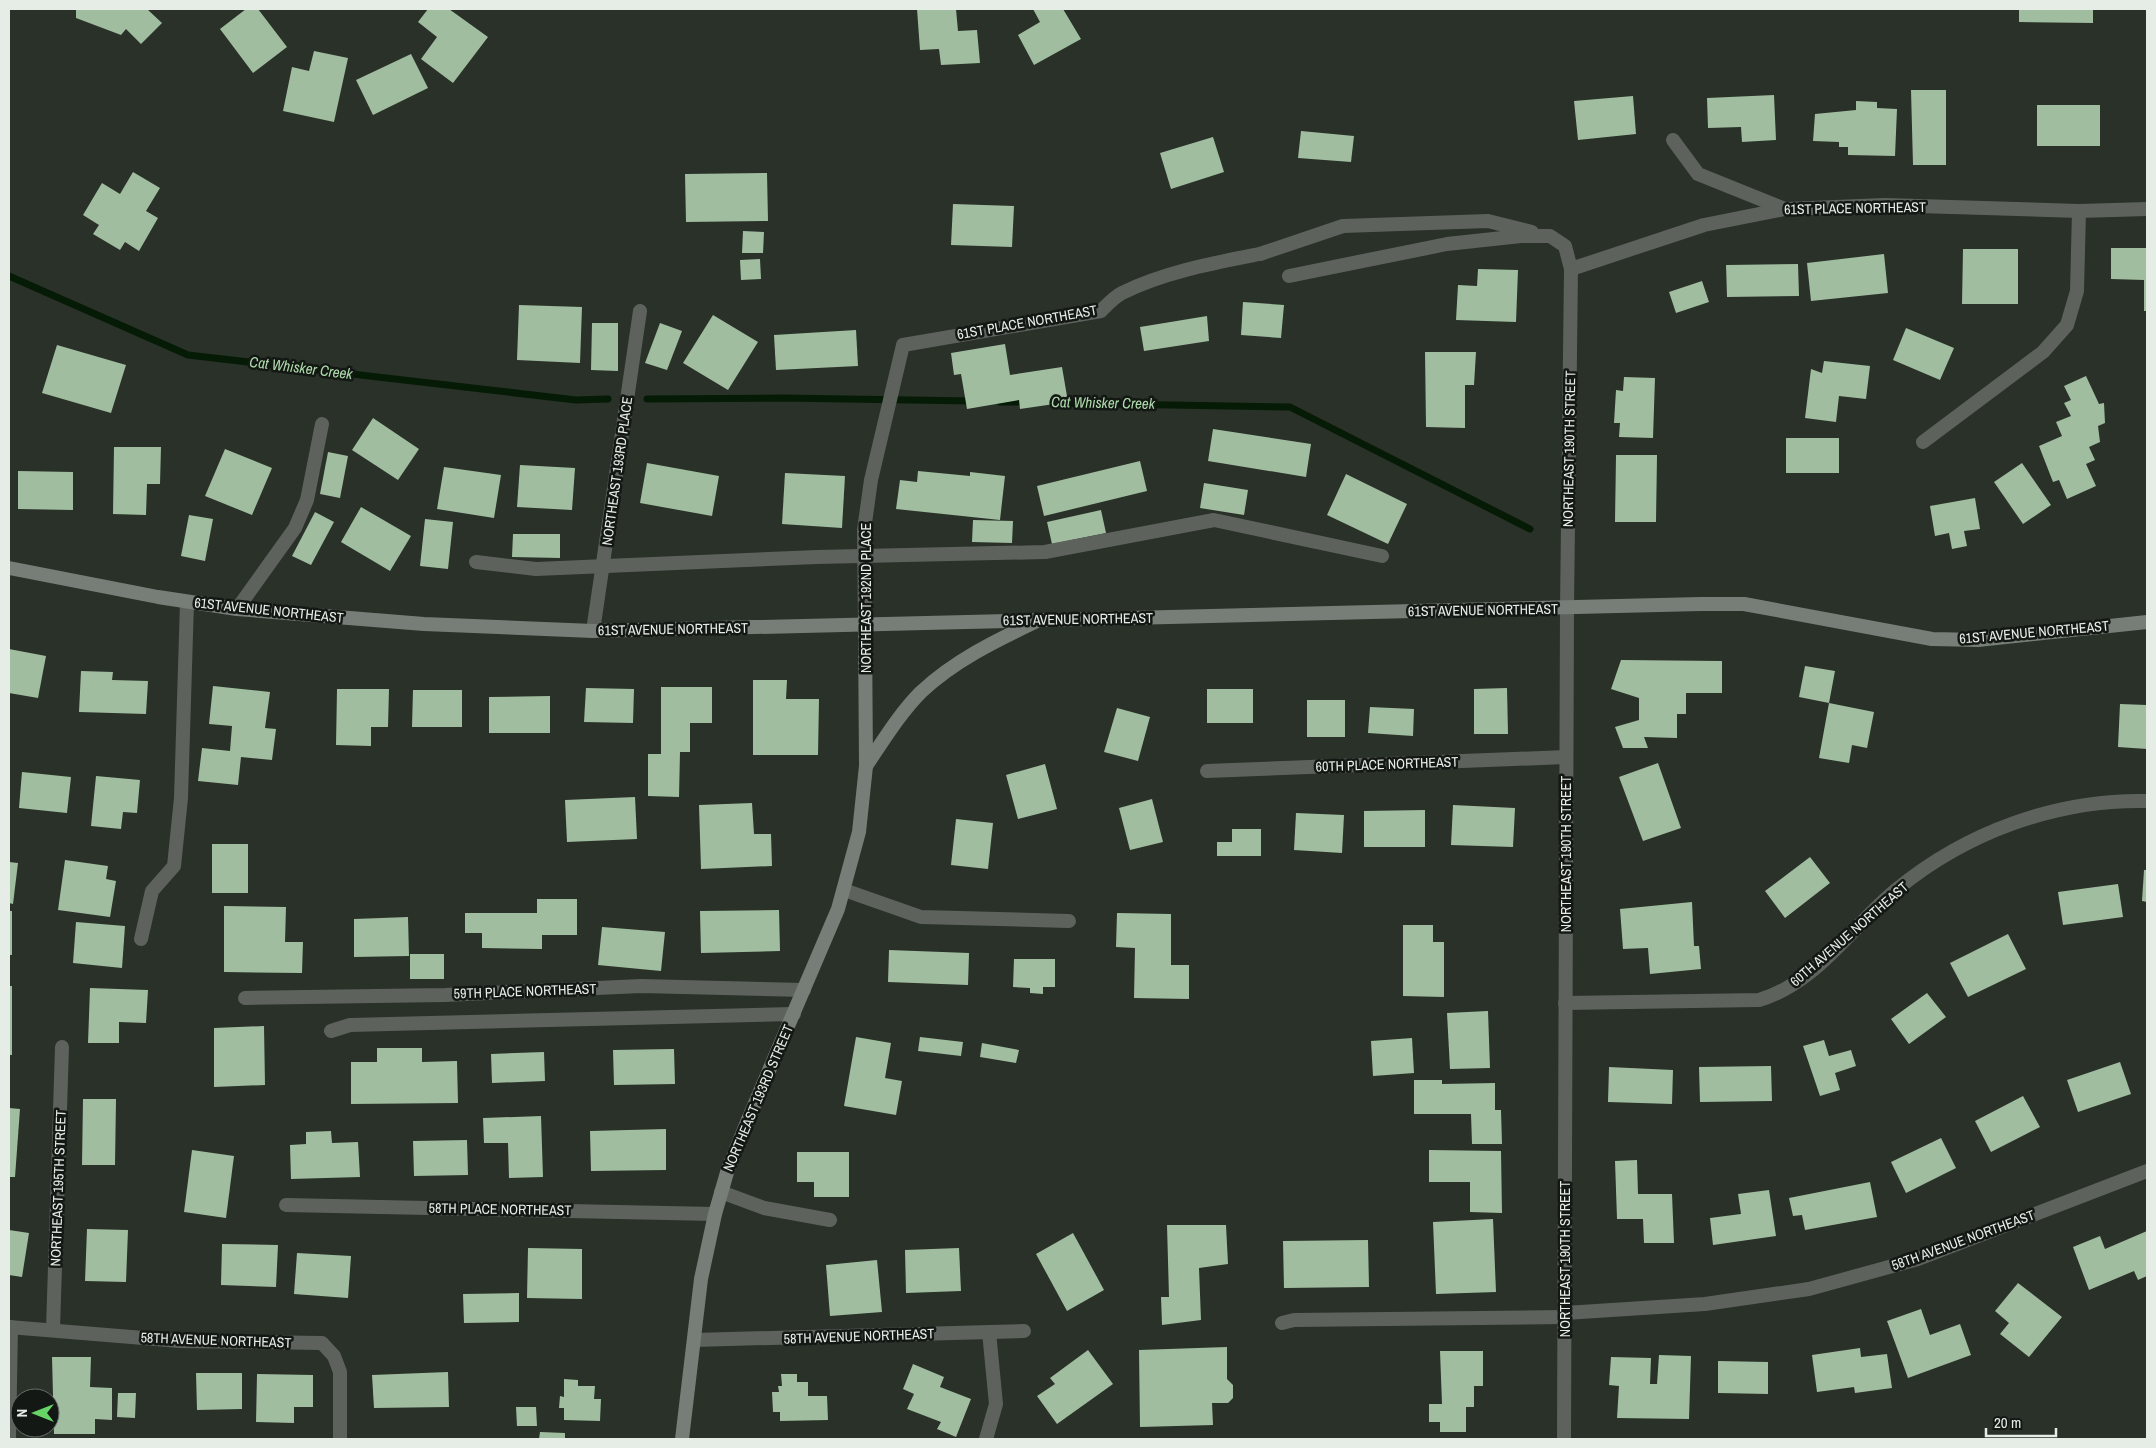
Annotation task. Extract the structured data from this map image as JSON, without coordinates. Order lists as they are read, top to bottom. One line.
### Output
{"streets":{"main road":["NORTHEAST 192ND PLACE","61ST AVENUE NORTHEAST","NORTHEAST 193RD STREET"],"street":["61ST PLACE NORTHEAST","NORTHEAST 190TH STREET","NORTHEAST 193RD PLACE","60TH PLACE NORTHEAST","60TH AVENUE NORTHEAST","59TH PLACE NORTHEAST","NORTHEAST 195TH STREET","58TH PLACE NORTHEAST","58TH AVENUE NORTHEAST"]},"crossings":[["61ST PLACE NORTHEAST","NORTHEAST 190TH STREET"],["61ST PLACE NORTHEAST","NORTHEAST 192ND PLACE"],["NORTHEAST 190TH STREET","61ST AVENUE NORTHEAST"],["NORTHEAST 190TH STREET","60TH PLACE NORTHEAST"],["NORTHEAST 190TH STREET","60TH AVENUE NORTHEAST"],["NORTHEAST 190TH STREET","58TH AVENUE NORTHEAST"],["NORTHEAST 193RD PLACE","61ST AVENUE NORTHEAST"],["NORTHEAST 192ND PLACE","61ST AVENUE NORTHEAST"],["NORTHEAST 192ND PLACE","NORTHEAST 193RD STREET"],["59TH PLACE NORTHEAST","NORTHEAST 193RD STREET"],["NORTHEAST 193RD STREET","58TH PLACE NORTHEAST"],["NORTHEAST 193RD STREET","58TH AVENUE NORTHEAST"],["NORTHEAST 195TH STREET","58TH AVENUE NORTHEAST"]],"water":["Cat Whisker Creek"],"scale_bar":"20 m","north":"left"}
